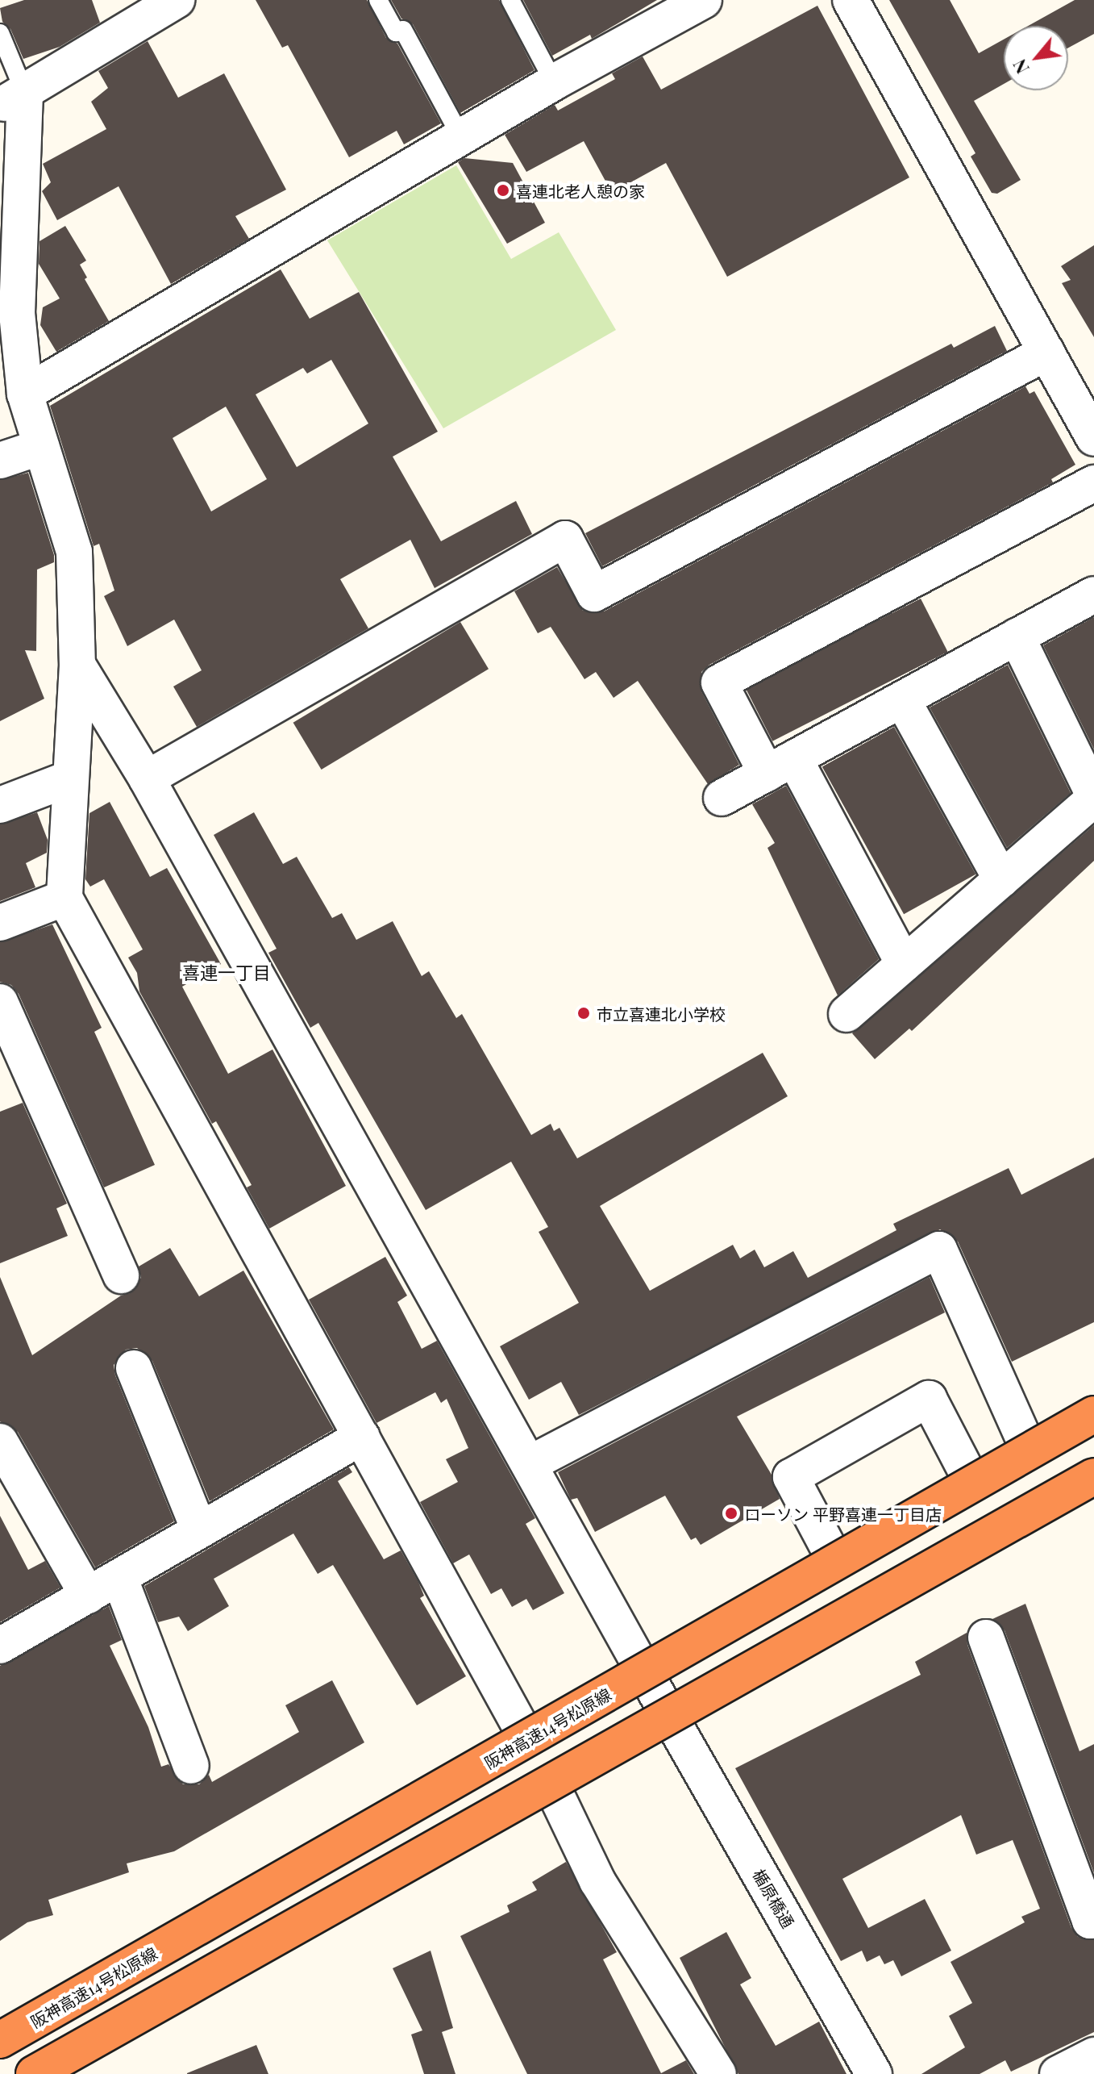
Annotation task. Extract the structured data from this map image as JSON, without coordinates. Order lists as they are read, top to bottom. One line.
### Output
{"streets":{"highway":["阪神高速14号松原線"],"street":["楯原橋通"]},"districts":["喜連一丁目"],"places":["喜連北老人憩の家","市立喜連北小学校","ローソン 平野喜連一丁目店"],"north":"bottom left"}
